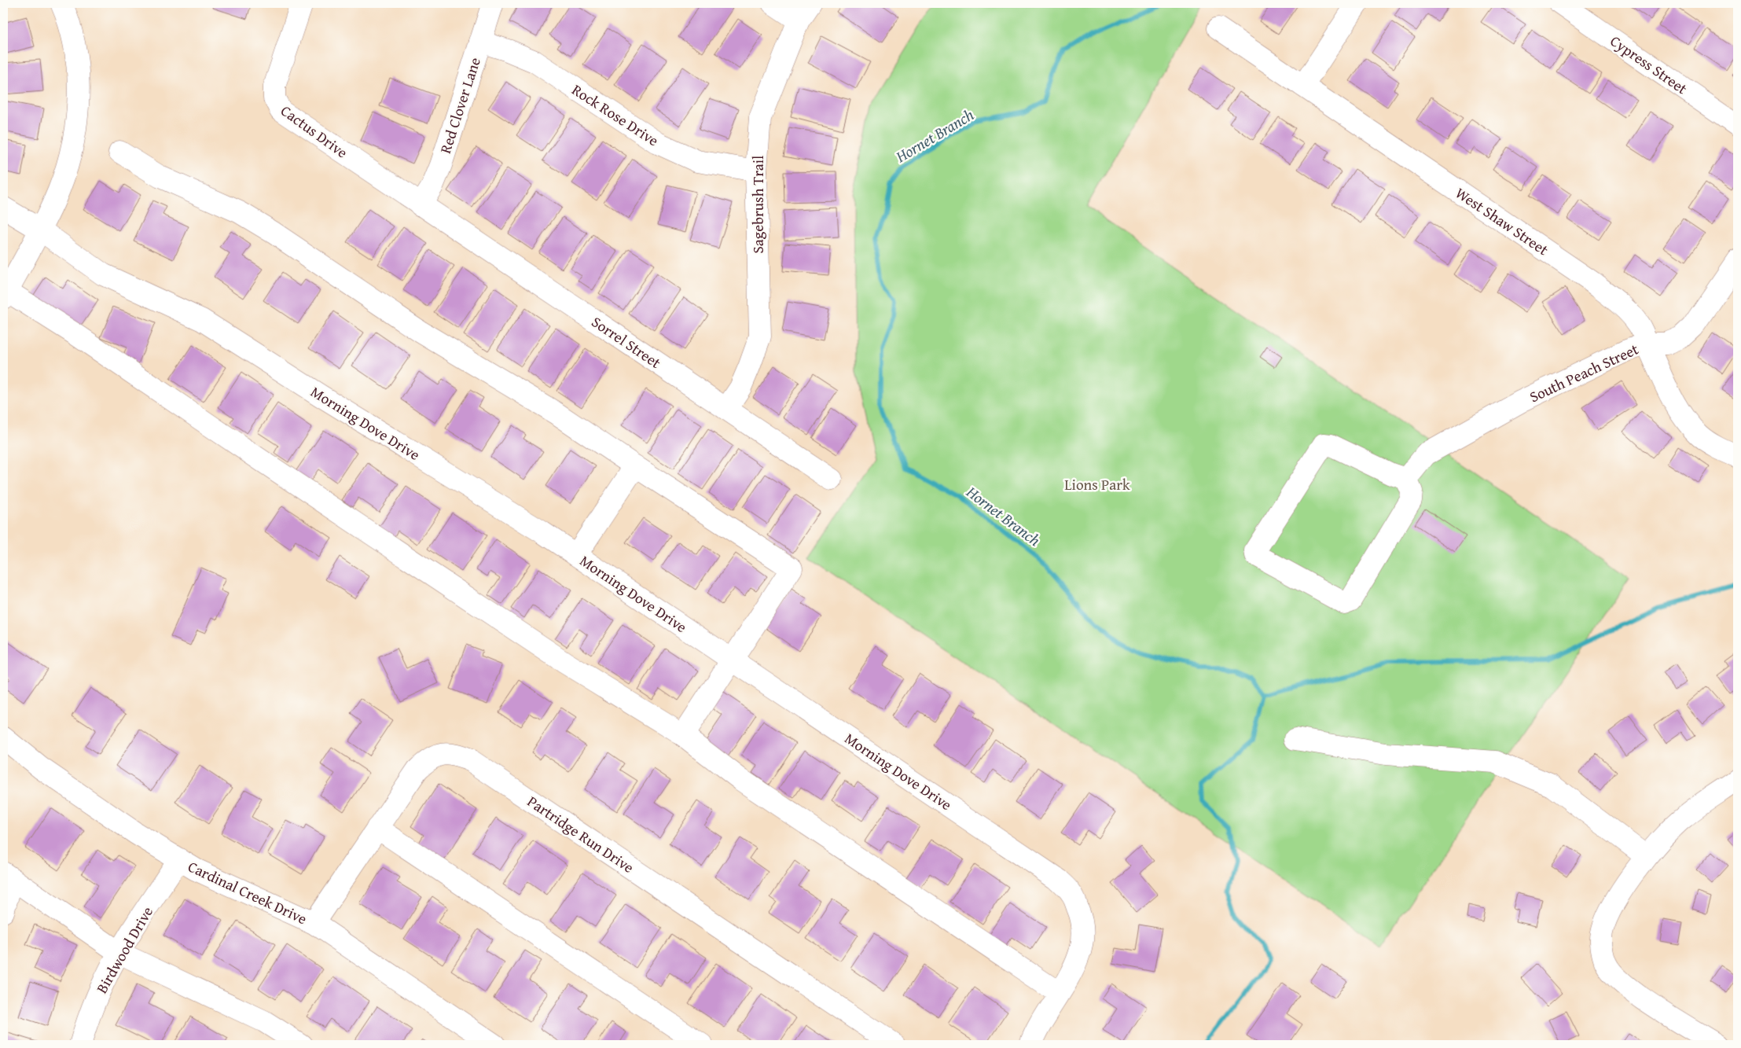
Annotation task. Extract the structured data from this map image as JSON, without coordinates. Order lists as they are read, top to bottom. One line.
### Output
{"streets":{"street":["Cypress Street","Red Clover Lane","Rock Rose Drive","Cactus Drive","Sagebrush Trail","West Shaw Street","Sorrel Street","South Peach Street","Morning Dove Drive","Partridge Run Drive","Cardinal Creek Drive","Birdwood Drive"]},"crossings":[["Red Clover Lane","Rock Rose Drive"],["Red Clover Lane","Cactus Drive"],["Red Clover Lane","Sorrel Street"],["Rock Rose Drive","Sagebrush Trail"],["Cactus Drive","Sorrel Street"],["Sagebrush Trail","Sorrel Street"],["West Shaw Street","South Peach Street"],["Partridge Run Drive","Cardinal Creek Drive"],["Cardinal Creek Drive","Birdwood Drive"]],"water":["Hornet Branch"],"parks":["Lions Park"]}
